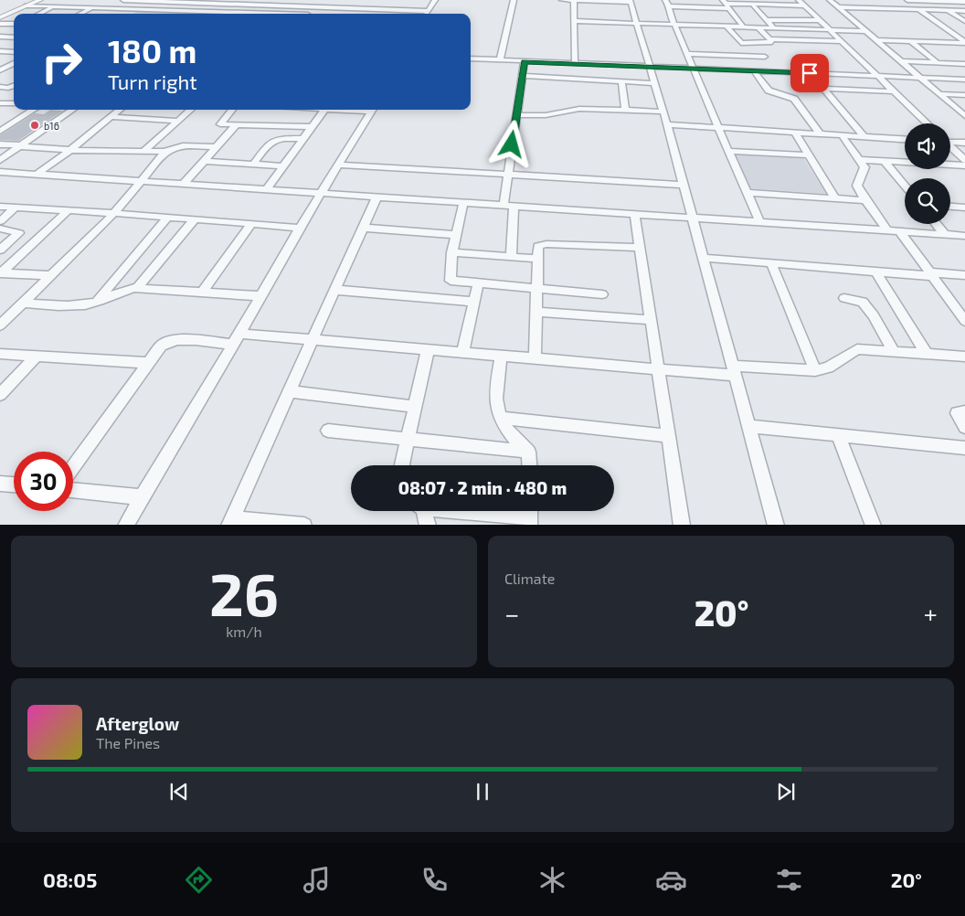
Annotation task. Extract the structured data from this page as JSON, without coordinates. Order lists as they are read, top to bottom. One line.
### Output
{"places":["b16"],"page":{"turn":["180 m","Turn right"],"limit":"30","trip":"08:07 · 2 min · 480 m","tile":[["26","km/h"],"Climate"],"heat":["−","20°","+"],"song":["Afterglow","The Pines"],"tabs":["08:05","20°"]}}
